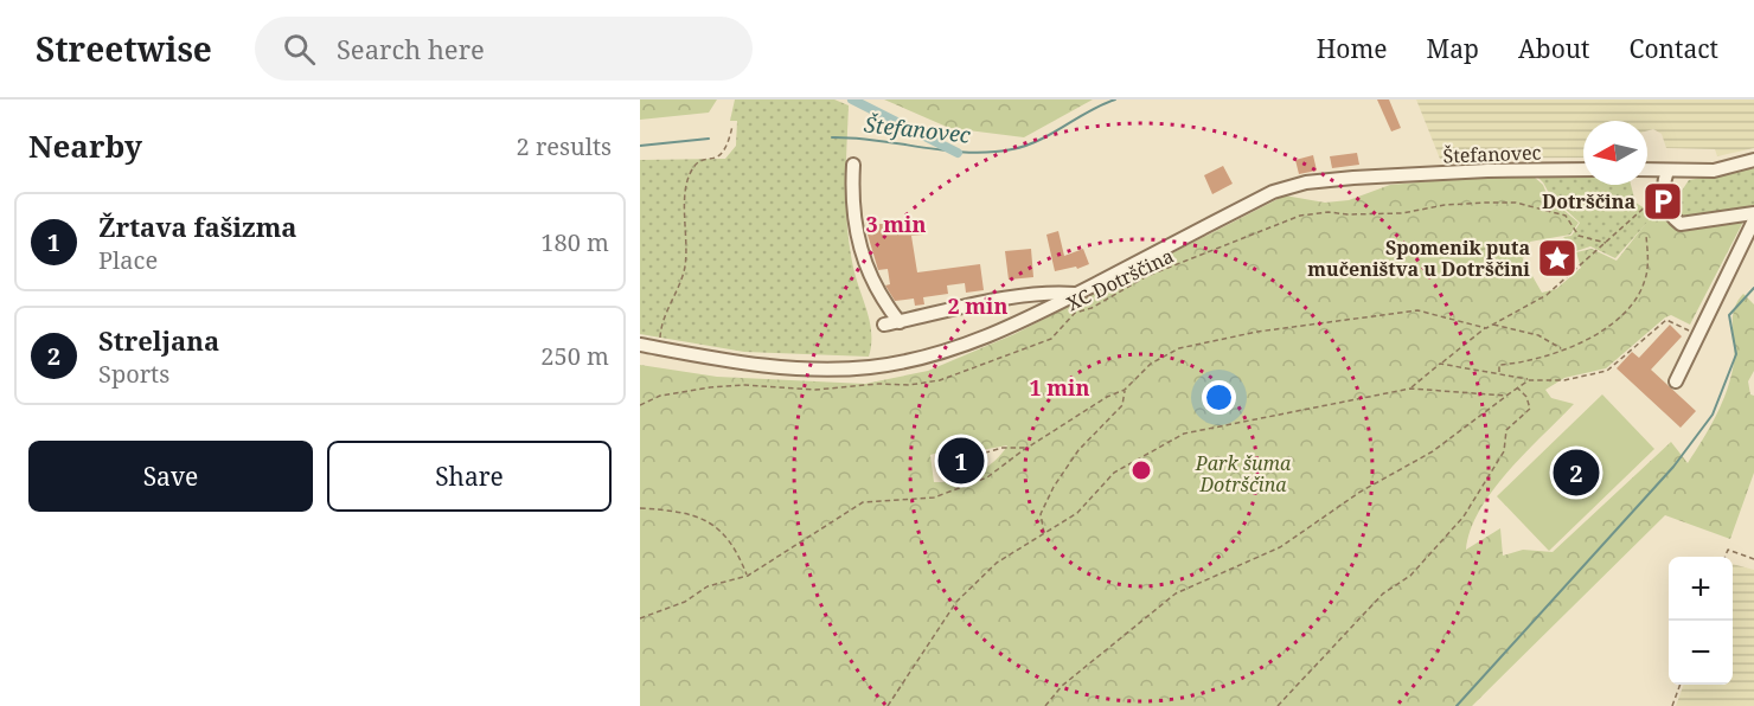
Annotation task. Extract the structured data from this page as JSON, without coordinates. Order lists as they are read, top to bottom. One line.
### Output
{"streets":{"street":["Štefanovec"],"path":["XC Dotrščina"]},"water":["Štefanovec"],"parks":["Park šuma Dotrščina"],"places":{"parking":["Dotrščina"],"place":["Spomenik puta mučeništva u Dotrščini"]},"north":"left","page":{"header":"Streetwise","search":"Search here","nav":["Home","Map","About","Contact"],"heading":["Nearby","2 results"],"list":[{"mark":"1","name":"Žrtava fašizma","note":"Place","value":"180 m"},{"mark":"2","name":"Streljana","note":"Sports","value":"250 m"}],"buttons":["Save","Share"],"pins":["1","2"],"map_buttons":["+","−"]},"rings":["3 min","2 min","1 min"]}
